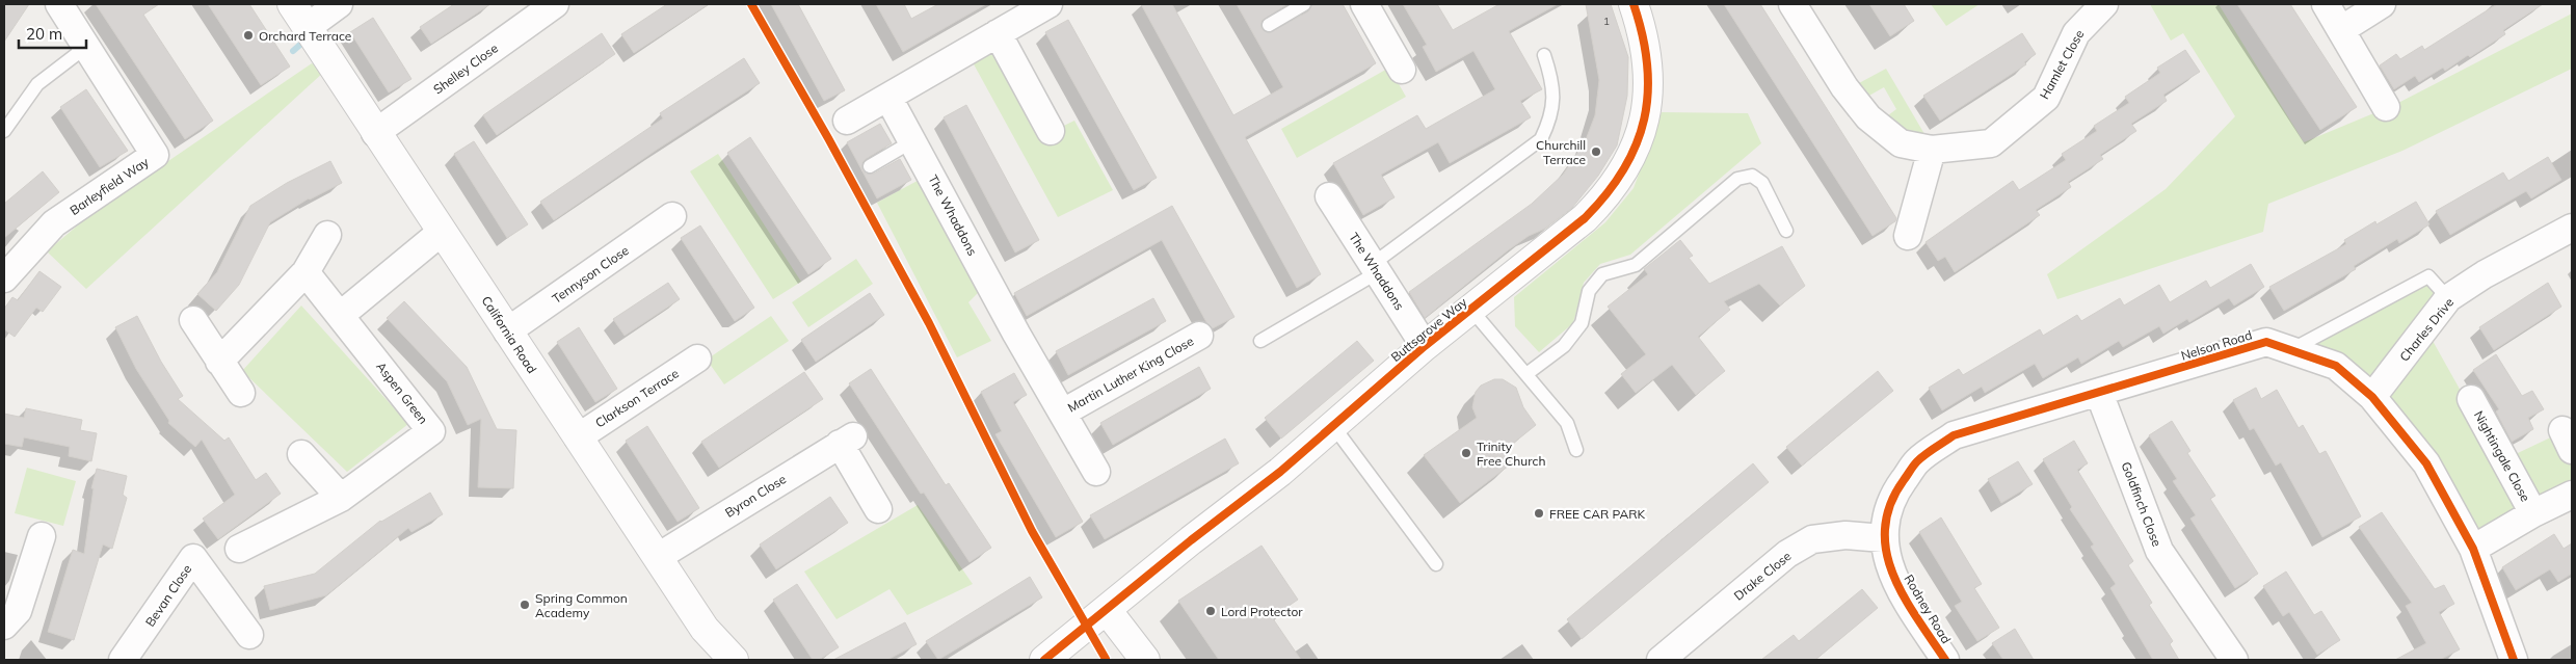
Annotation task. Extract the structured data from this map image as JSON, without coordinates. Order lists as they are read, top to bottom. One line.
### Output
{"streets":{"street":["Hamlet Close","Shelley Close","Barleyfield Way","The Whaddons","Tennyson Close","Buttsgrove Way","Charles Drive","California Road","Nelson Road","Martin Luther King Close","Aspen Green","Clarkson Terrace","Nightingale Close","Byron Close","Goldfinch Close","Drake Close","Bevan Close","Rodney Road"]},"crossings":[["Shelley Close","California Road"],["The Whaddons","Buttsgrove Way"],["The Whaddons","Martin Luther King Close"],["Tennyson Close","California Road"],["Charles Drive","Nelson Road"],["California Road","Clarkson Terrace"],["California Road","Byron Close"],["Nelson Road","Nightingale Close"],["Nelson Road","Goldfinch Close"],["Nelson Road","Drake Close"],["Nelson Road","Rodney Road"],["Drake Close","Rodney Road"]],"places":["Orchard Terrace","Churchill Terrace","Trinity Free Church","FREE CAR PARK","Spring Common Academy","Lord Protector"],"house_numbers":["1"],"scale_bar":"20 m"}
